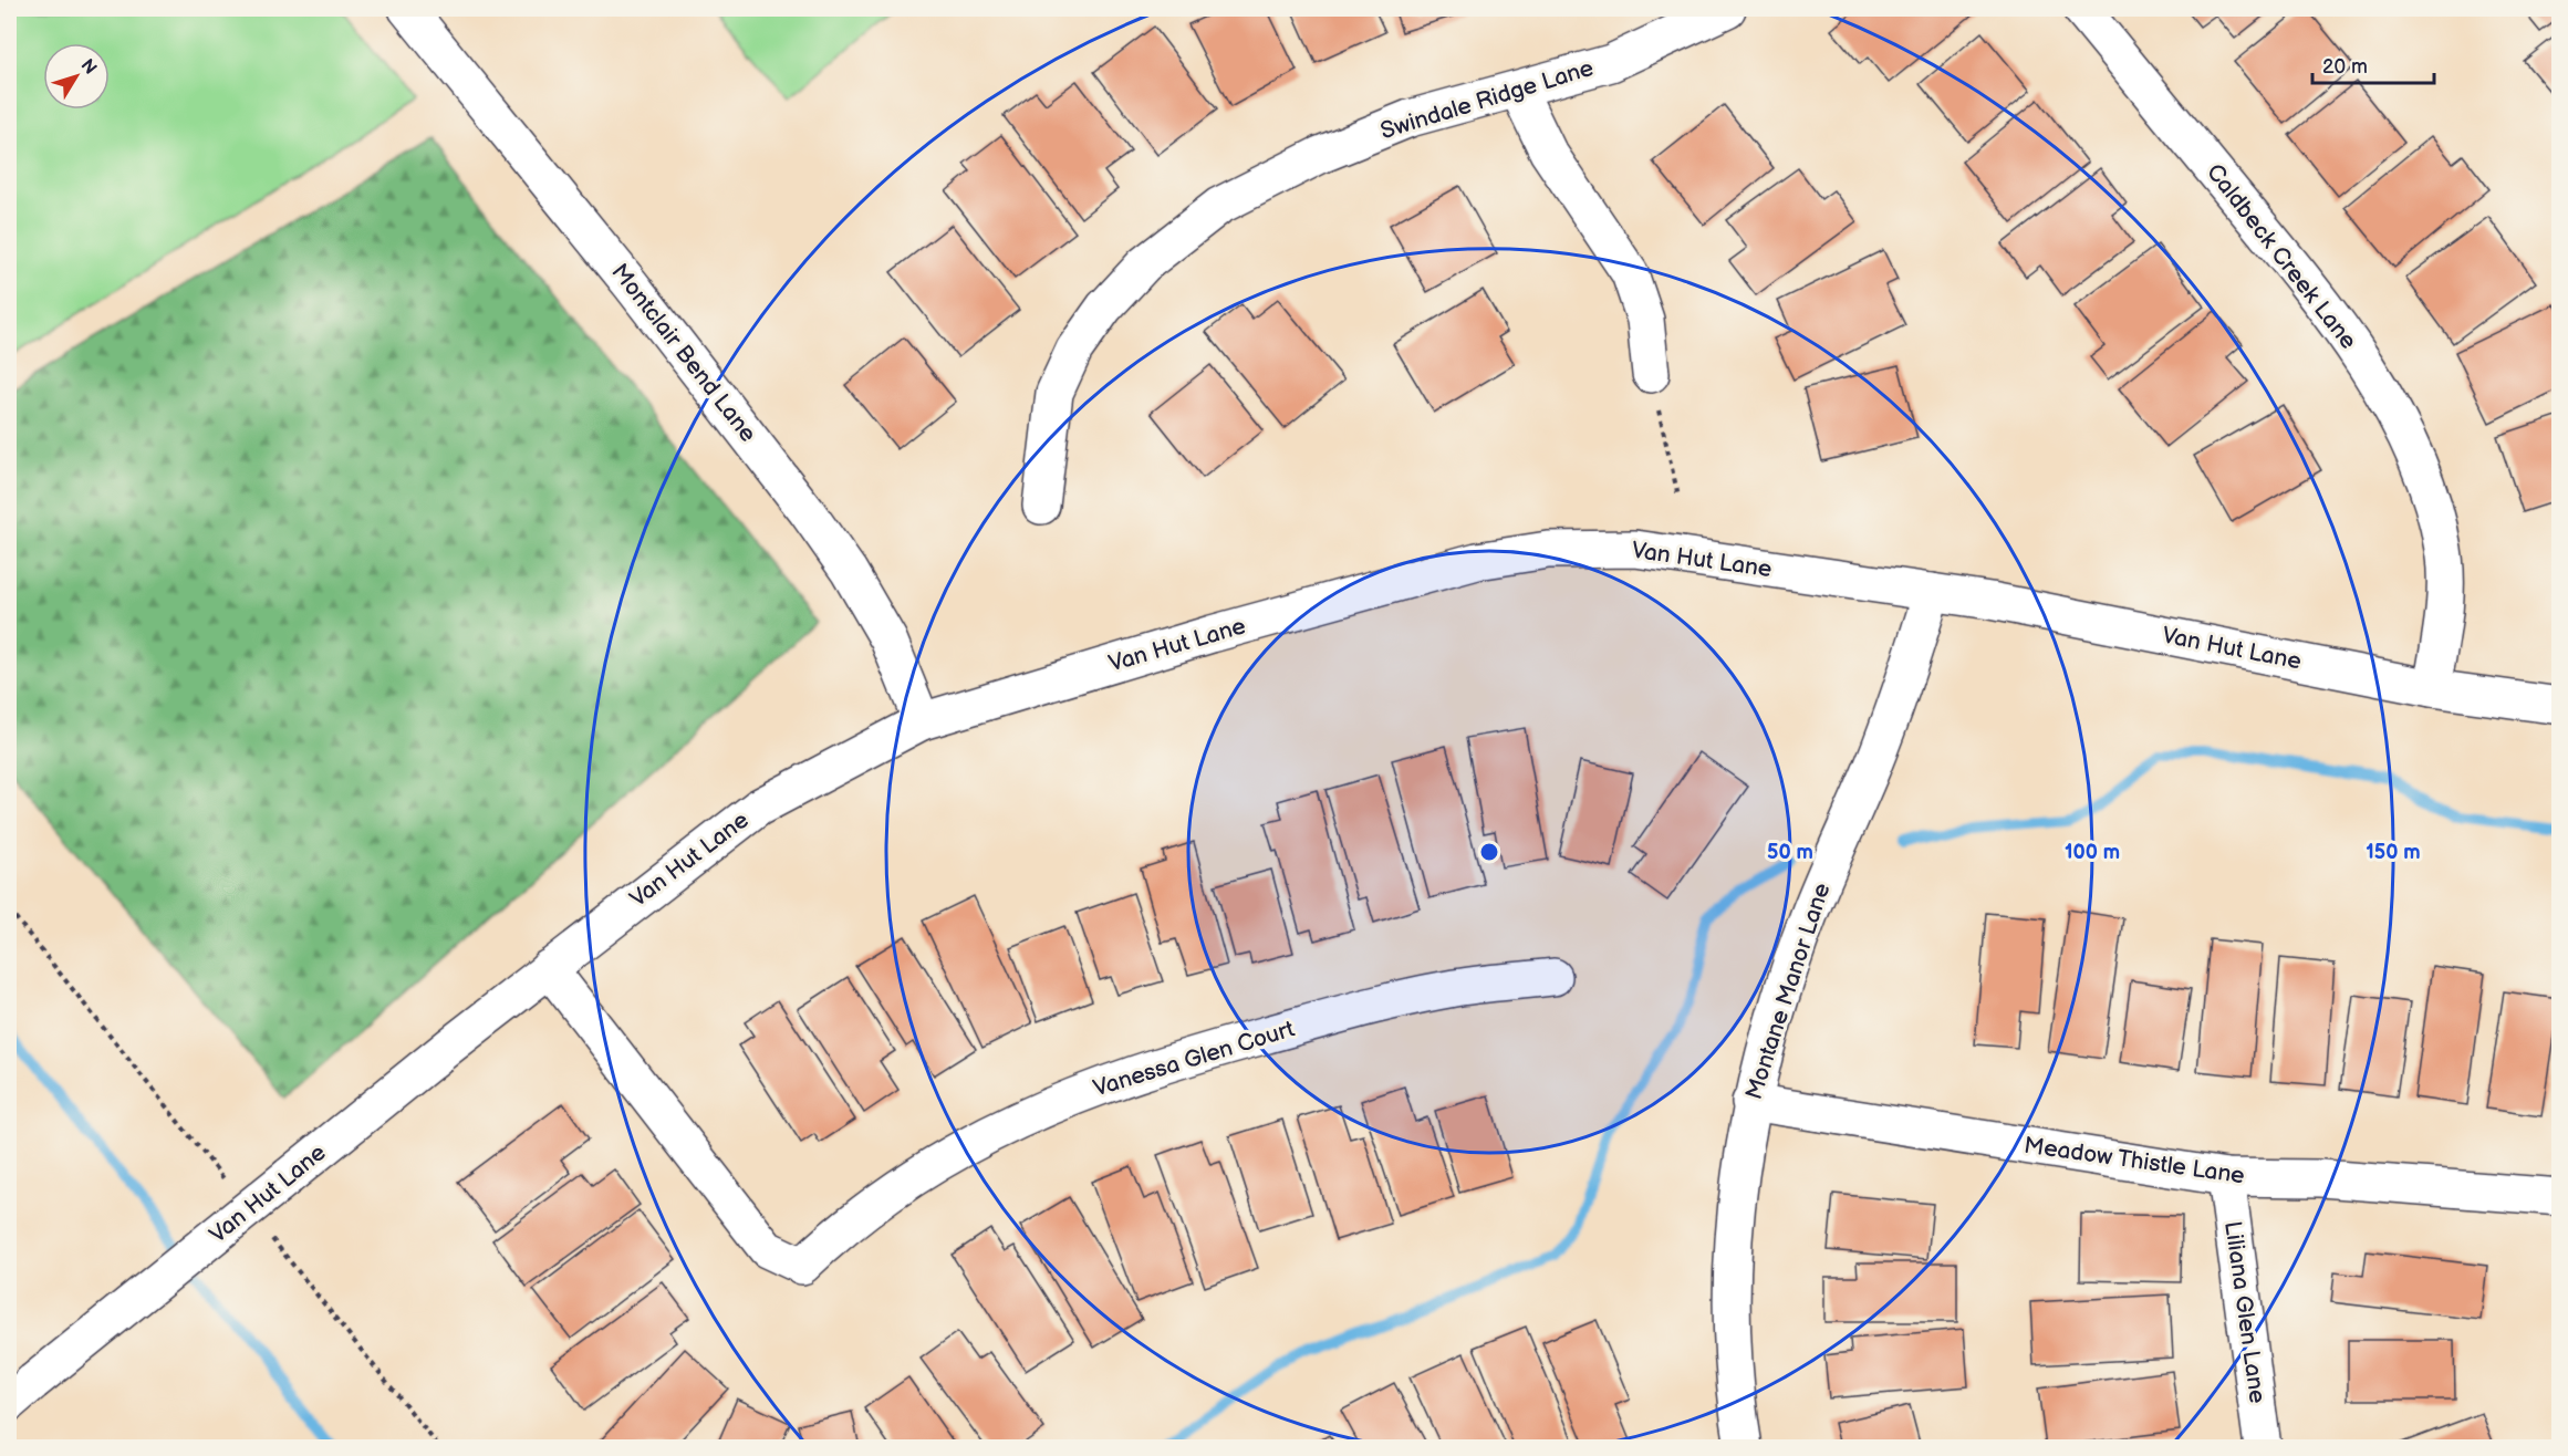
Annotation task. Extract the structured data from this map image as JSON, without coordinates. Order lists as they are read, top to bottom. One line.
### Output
{"streets":{"street":["Swindale Ridge Lane","Caldbeck Creek Lane","Montclair Bend Lane","Van Hut Lane","Montane Manor Lane","Vanessa Glen Court","Meadow Thistle Lane","Liliana Glen Lane"]},"crossings":[["Caldbeck Creek Lane","Van Hut Lane"],["Montclair Bend Lane","Van Hut Lane"],["Van Hut Lane","Montane Manor Lane"],["Van Hut Lane","Vanessa Glen Court"],["Montane Manor Lane","Meadow Thistle Lane"],["Meadow Thistle Lane","Liliana Glen Lane"]],"scale_bar":"20 m","north":"top right","rings":["50 m","100 m","150 m"]}
